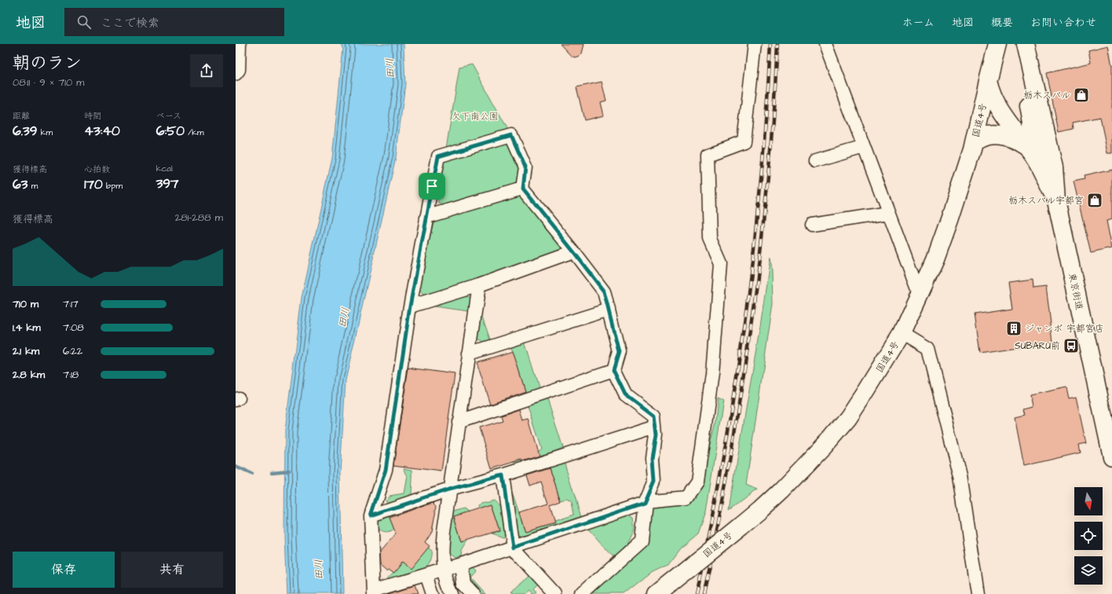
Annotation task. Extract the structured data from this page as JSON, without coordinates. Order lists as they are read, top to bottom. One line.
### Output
{"streets":{"highway":["国道4号","東京街道"]},"crossings":[["国道4号","東京街道"]],"water":["田川"],"parks":["欠下南公園"],"places":{"shop":["栃木スバル","栃木スバル宇都宮"],"building":["ジャンボ 宇都宮店"],"bus stop":["SUBARU前"]},"north":"bottom","page":{"header":"地図","search":"ここで検索","nav":["ホーム","地図","概要","お問い合わせ"],"heading":["朝のラン","08:11 · 9 × 710 m"],"stats":[["距離","6.39 km"],["時間","43:40"],["ペース","6:50 /km"],["獲得標高","63 m"],["心拍数","170 bpm"],["kcal","397"]],"chart":["獲得標高","281–288 m"],"list":[{"name":"710 m","note":"7:17"},{"name":"1.4 km","note":"7:08"},{"name":"2.1 km","note":"6:22"},{"name":"2.8 km","note":"7:18"}],"buttons":["保存","共有"]}}
